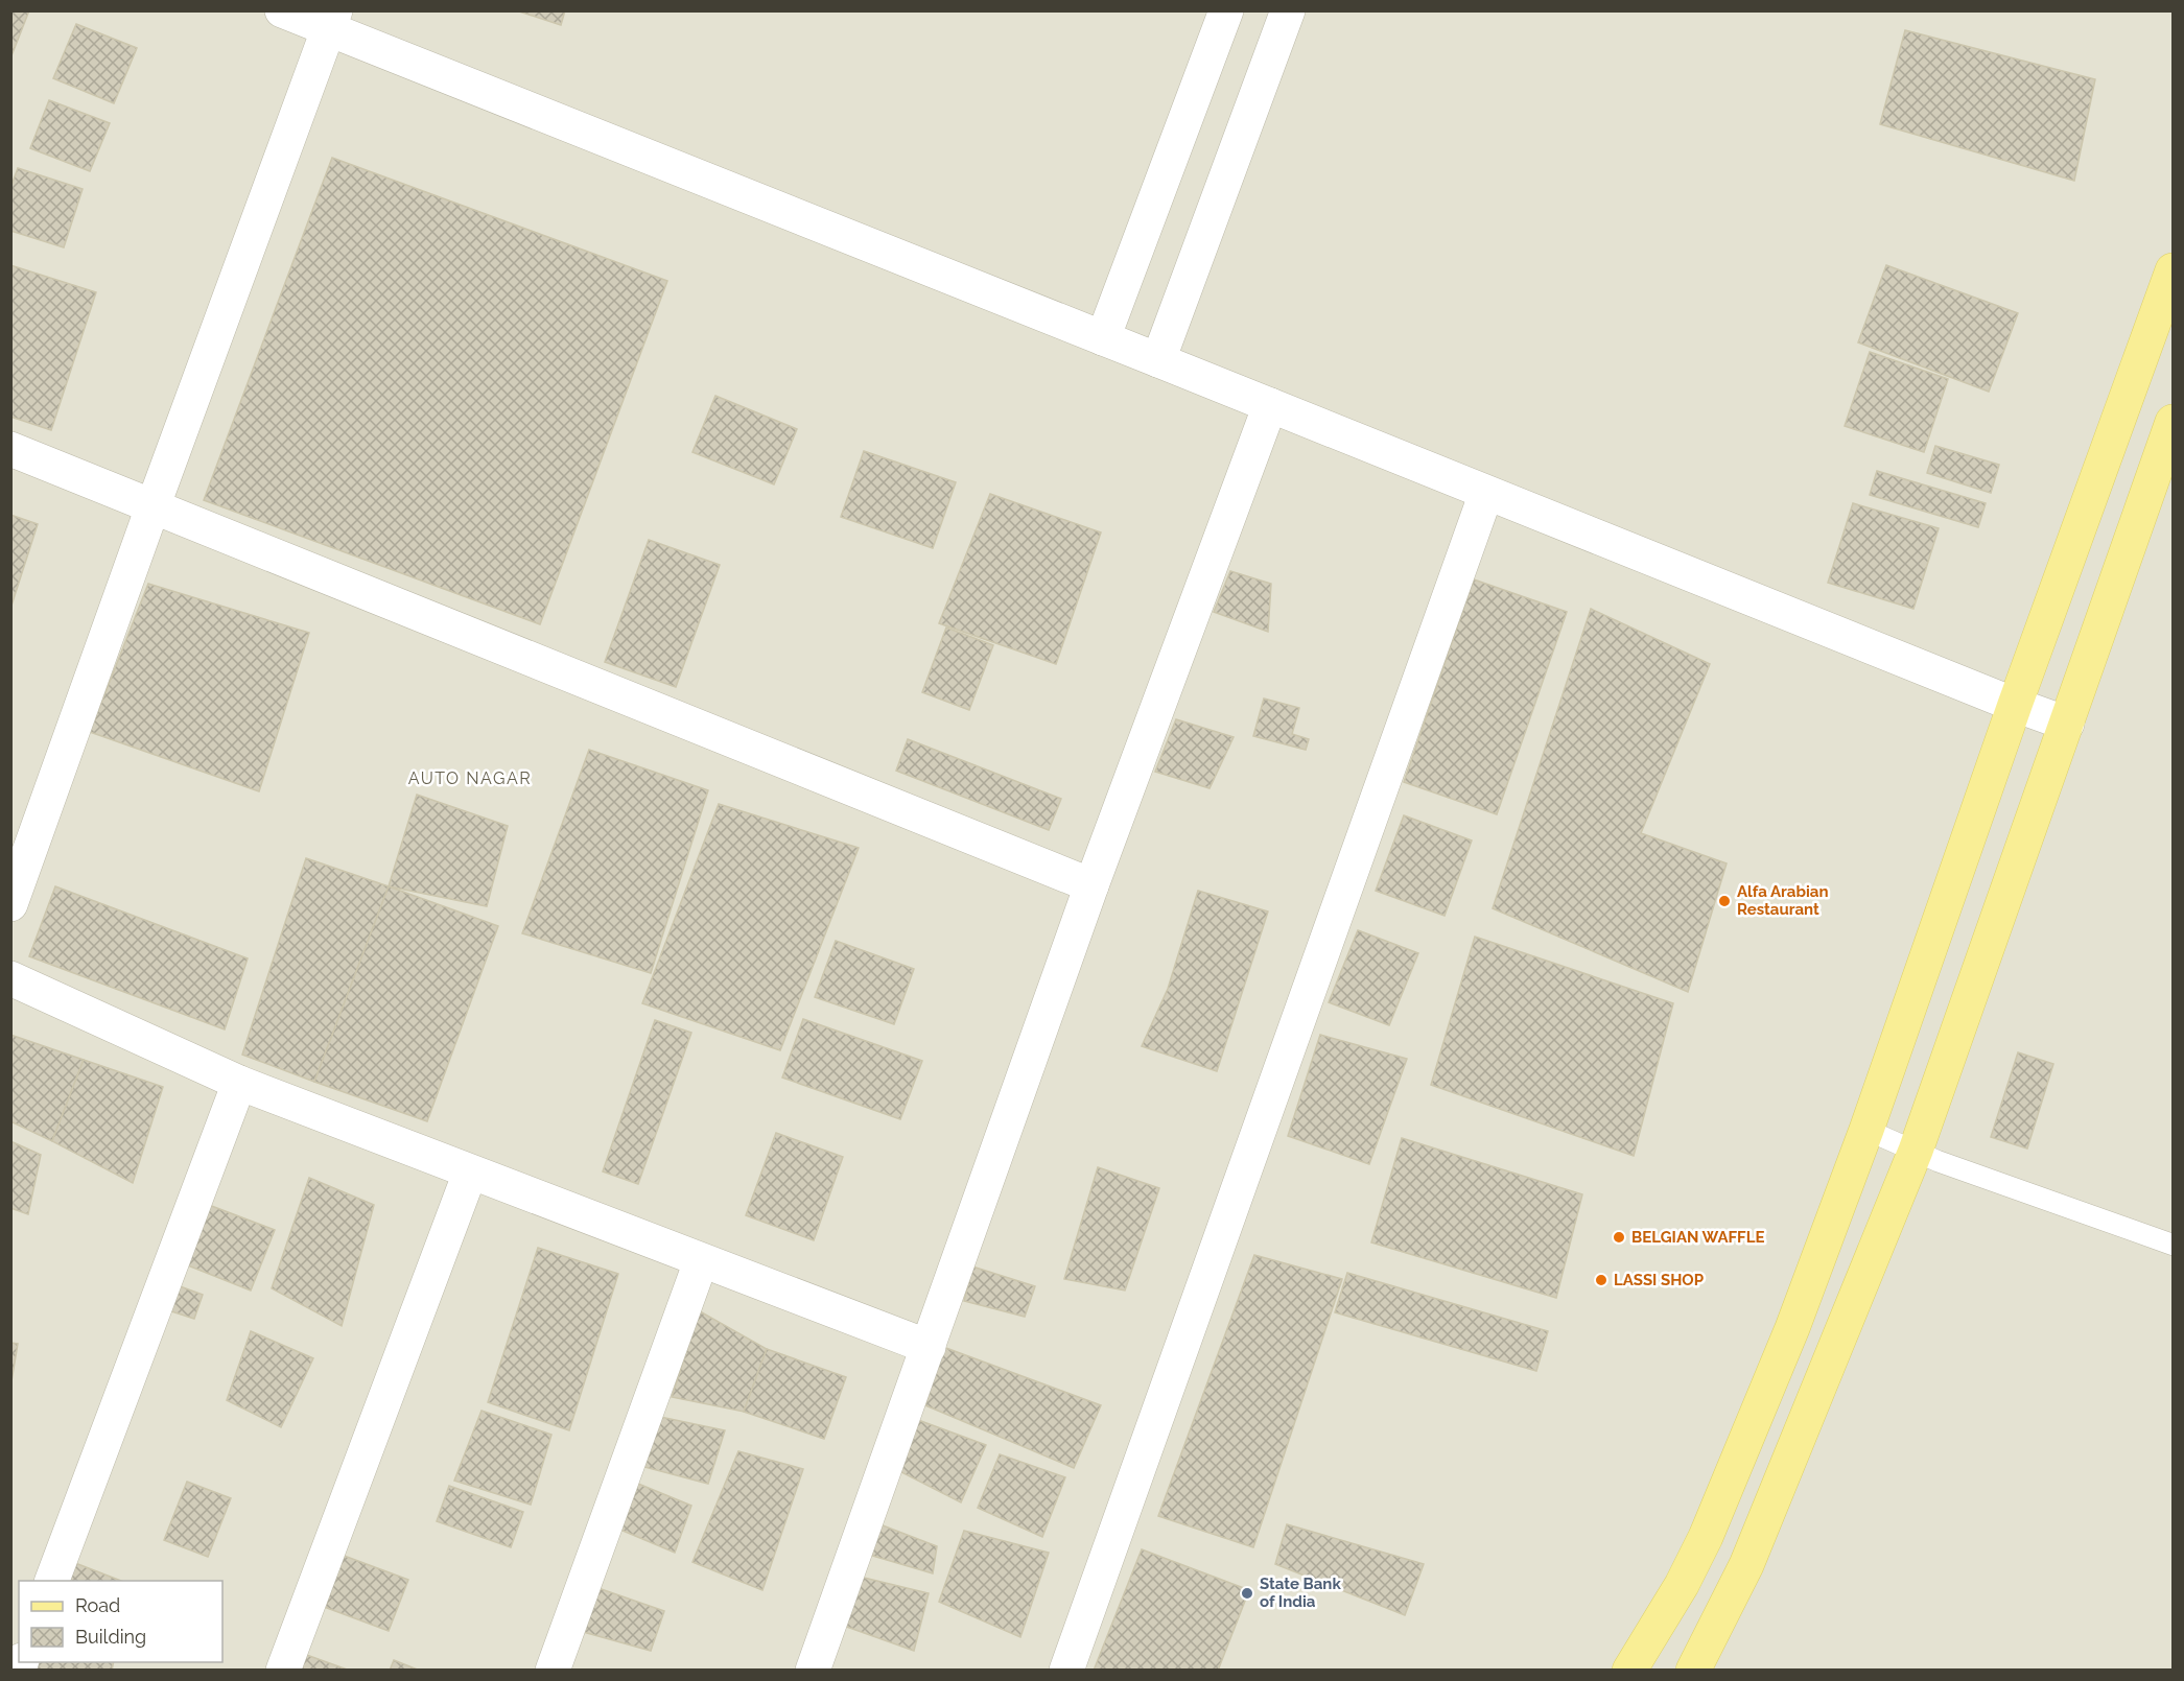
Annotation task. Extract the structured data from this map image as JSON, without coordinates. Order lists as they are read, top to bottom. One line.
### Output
{"districts":["AUTO NAGAR"],"places":["Alfa Arabian Restaurant","BELGIAN WAFFLE","LASSI SHOP","State Bank of India"],"legend":["Road","Building"]}
